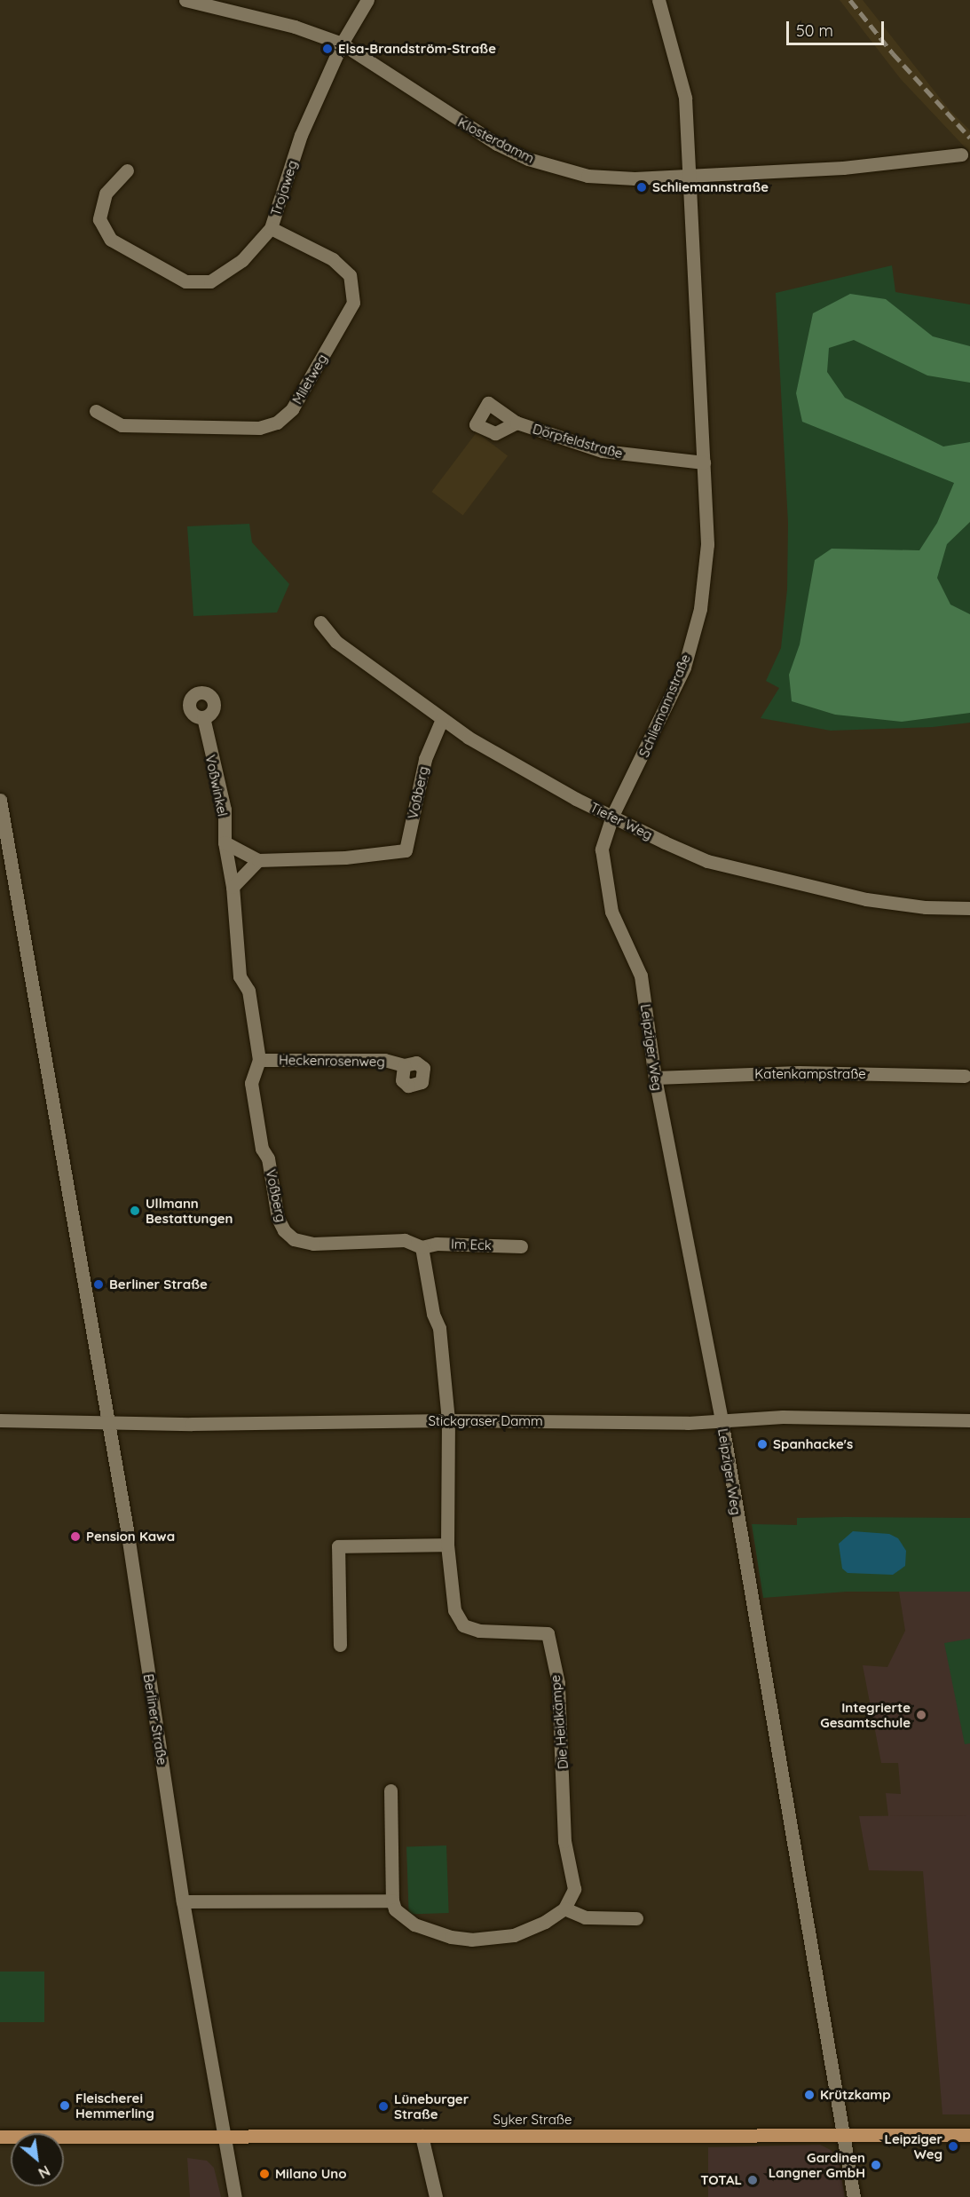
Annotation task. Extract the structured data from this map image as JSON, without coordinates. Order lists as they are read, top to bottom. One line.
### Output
{"streets":{"main road":["Syker Straße"],"street":["Klosterdamm","Trojaweg","Miletweg","Dörpfeldstraße","Schliemannstraße","Voßwinkel","Voßberg","Tiefer Weg","Leipziger Weg","Heckenrosenweg","Katenkampstraße","Im Eck","Stickgraser Damm","Berliner Straße","Die Heidkämpe"]},"crossings":[["Klosterdamm","Trojaweg"],["Klosterdamm","Schliemannstraße"],["Trojaweg","Miletweg"],["Dörpfeldstraße","Schliemannstraße"],["Schliemannstraße","Tiefer Weg"],["Schliemannstraße","Leipziger Weg"],["Voßwinkel","Voßberg"],["Voßberg","Tiefer Weg"],["Voßberg","Heckenrosenweg"],["Voßberg","Im Eck"],["Tiefer Weg","Leipziger Weg"],["Leipziger Weg","Katenkampstraße"],["Leipziger Weg","Stickgraser Damm"],["Leipziger Weg","Syker Straße"],["Stickgraser Damm","Berliner Straße"],["Stickgraser Damm","Die Heidkämpe"],["Berliner Straße","Syker Straße"]],"places":["Elsa-Brandström-Straße","Schliemannstraße","Ullmann Bestattungen","Berliner Straße","Spanhacke's","Pension Kawa","Integrierte Gesamtschule","Krützkamp","Fleischerei Hemmerling","Lüneburger Straße","Leipziger Weg","Gardinen Langner GmbH","Milano Uno","TOTAL"],"scale_bar":"50 m","north":"bottom right"}
